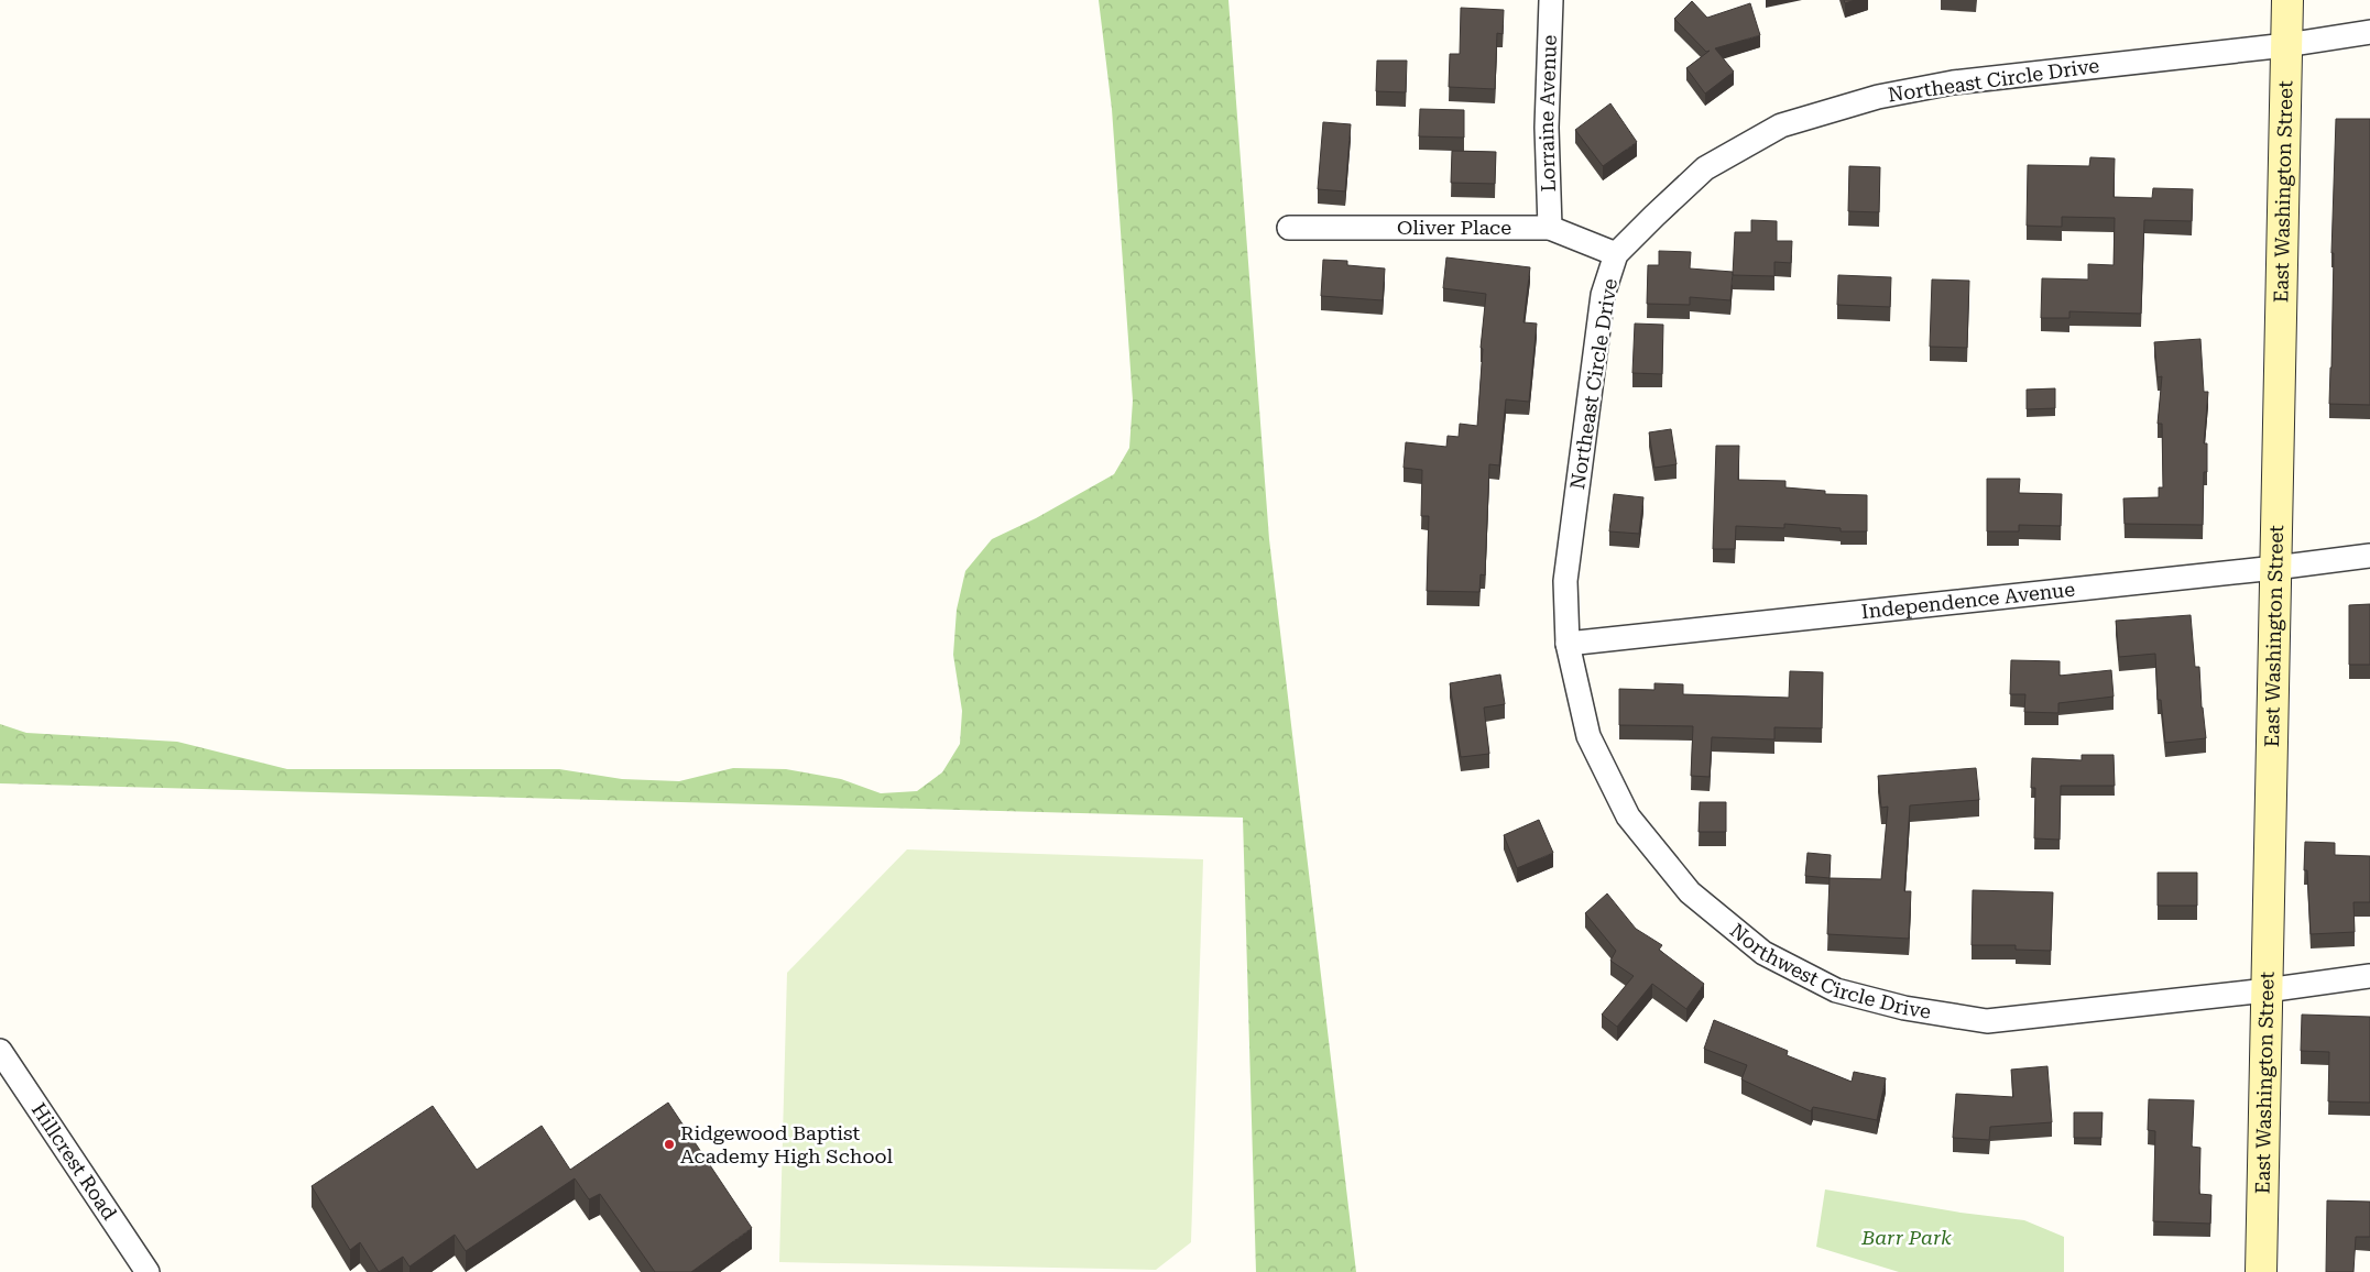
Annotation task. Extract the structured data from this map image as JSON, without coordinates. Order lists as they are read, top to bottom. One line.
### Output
{"streets":{"street":["Northeast Circle Drive","Lorraine Avenue","East Washington Street","Oliver Place","Independence Avenue","Northwest Circle Drive","Hillcrest Road"]},"crossings":[["Northeast Circle Drive","East Washington Street"],["Northeast Circle Drive","Oliver Place"],["Northeast Circle Drive","Independence Avenue"],["Northeast Circle Drive","Northwest Circle Drive"],["Lorraine Avenue","Oliver Place"],["East Washington Street","Independence Avenue"],["East Washington Street","Northwest Circle Drive"],["Independence Avenue","Northwest Circle Drive"]],"parks":["Barr Park"],"places":["Ridgewood Baptist Academy High School"]}
